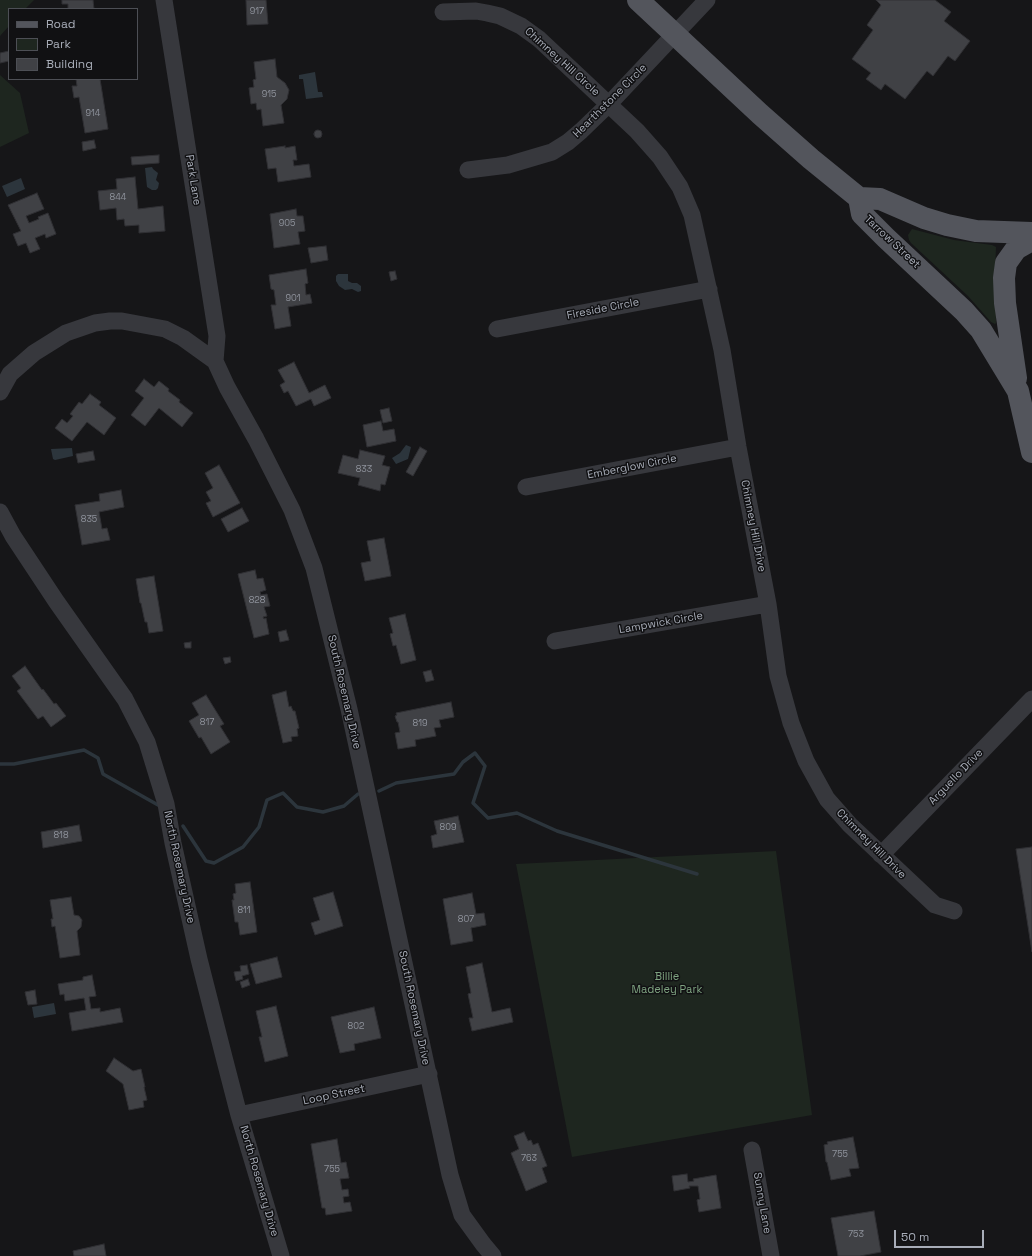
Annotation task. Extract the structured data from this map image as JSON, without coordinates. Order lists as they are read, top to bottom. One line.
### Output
{"streets":{"main road":["Tarrow Street"],"street":["Chimney Hill Circle","Hearthstone Circle","Park Lane","Fireside Circle","Emberglow Circle","Chimney Hill Drive","Lampwick Circle","South Rosemary Drive","Arguello Drive","North Rosemary Drive","Loop Street","Sunny Lane"]},"crossings":[["Chimney Hill Circle","Hearthstone Circle"],["Chimney Hill Circle","Chimney Hill Drive"],["Hearthstone Circle","Chimney Hill Drive"],["Park Lane","South Rosemary Drive"],["Fireside Circle","Chimney Hill Drive"],["Emberglow Circle","Chimney Hill Drive"],["Chimney Hill Drive","Lampwick Circle"],["Chimney Hill Drive","Arguello Drive"],["South Rosemary Drive","Loop Street"],["North Rosemary Drive","Loop Street"]],"parks":["Billie Madeley Park"],"house_numbers":["917","915","914","844","905","901","833","835","828","817","819","809","818","811","807","802","755","763","755","753"],"legend":["Road","Park","Building"],"scale_bar":"50 m"}
